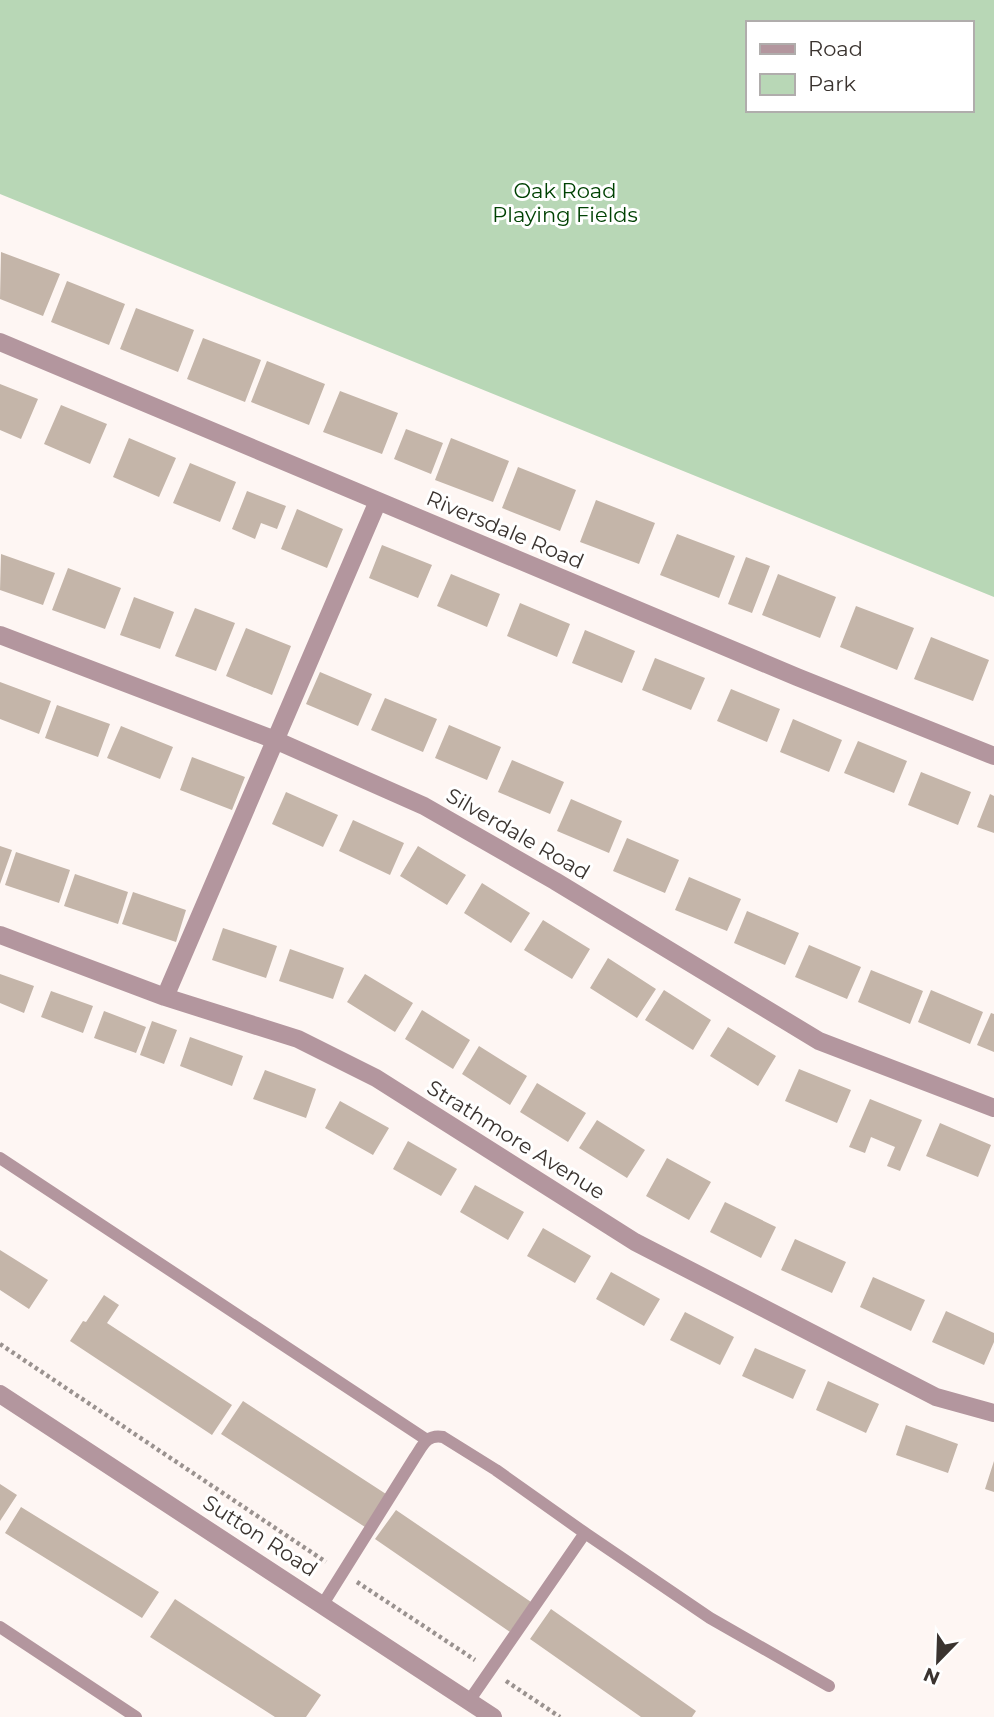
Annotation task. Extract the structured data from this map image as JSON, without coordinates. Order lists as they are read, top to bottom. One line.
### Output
{"streets":{"street":["Riversdale Road","Silverdale Road","Strathmore Avenue","Sutton Road"]},"parks":["Oak Road Playing Fields"],"legend":["Road","Park"],"north":"bottom left"}
